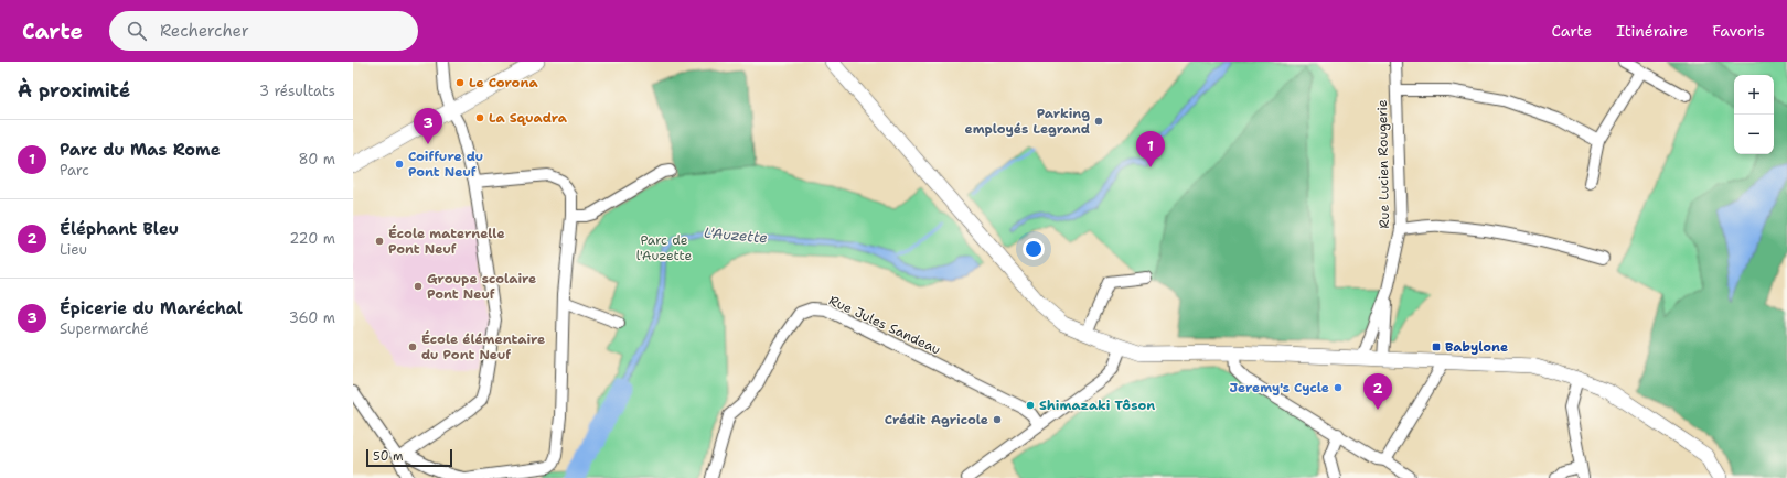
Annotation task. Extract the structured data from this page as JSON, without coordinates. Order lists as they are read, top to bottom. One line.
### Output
{"streets":{"street":["Rue Lucien Rougerie","Rue Jules Sandeau"]},"water":["L'Auzette"],"parks":["Parc de l'Auzette"],"places":{"other":["Le Corona","La Squadra","Parking employés Legrand","Coiffure du Pont Neuf","École maternelle Pont Neuf","Groupe scolaire Pont Neuf","École élémentaire du Pont Neuf","Jeremy's Cycle","Shimazaki Tôson","Crédit Agricole"],"transit":["Babylone"]},"scale_bar":"50 m","page":{"header":"Carte","search":"Rechercher","nav":["Carte","Itinéraire","Favoris"],"heading":["À proximité","3 résultats"],"map_buttons":["+","−"],"pins":["3","1","2"],"list":[{"mark":"1","name":"Parc du Mas Rome","note":"Parc","value":"80 m"},{"mark":"2","name":"Éléphant Bleu","note":"Lieu","value":"220 m"},{"mark":"3","name":"Épicerie du Maréchal","note":"Supermarché","value":"360 m"}],"scale":"50 m"}}
